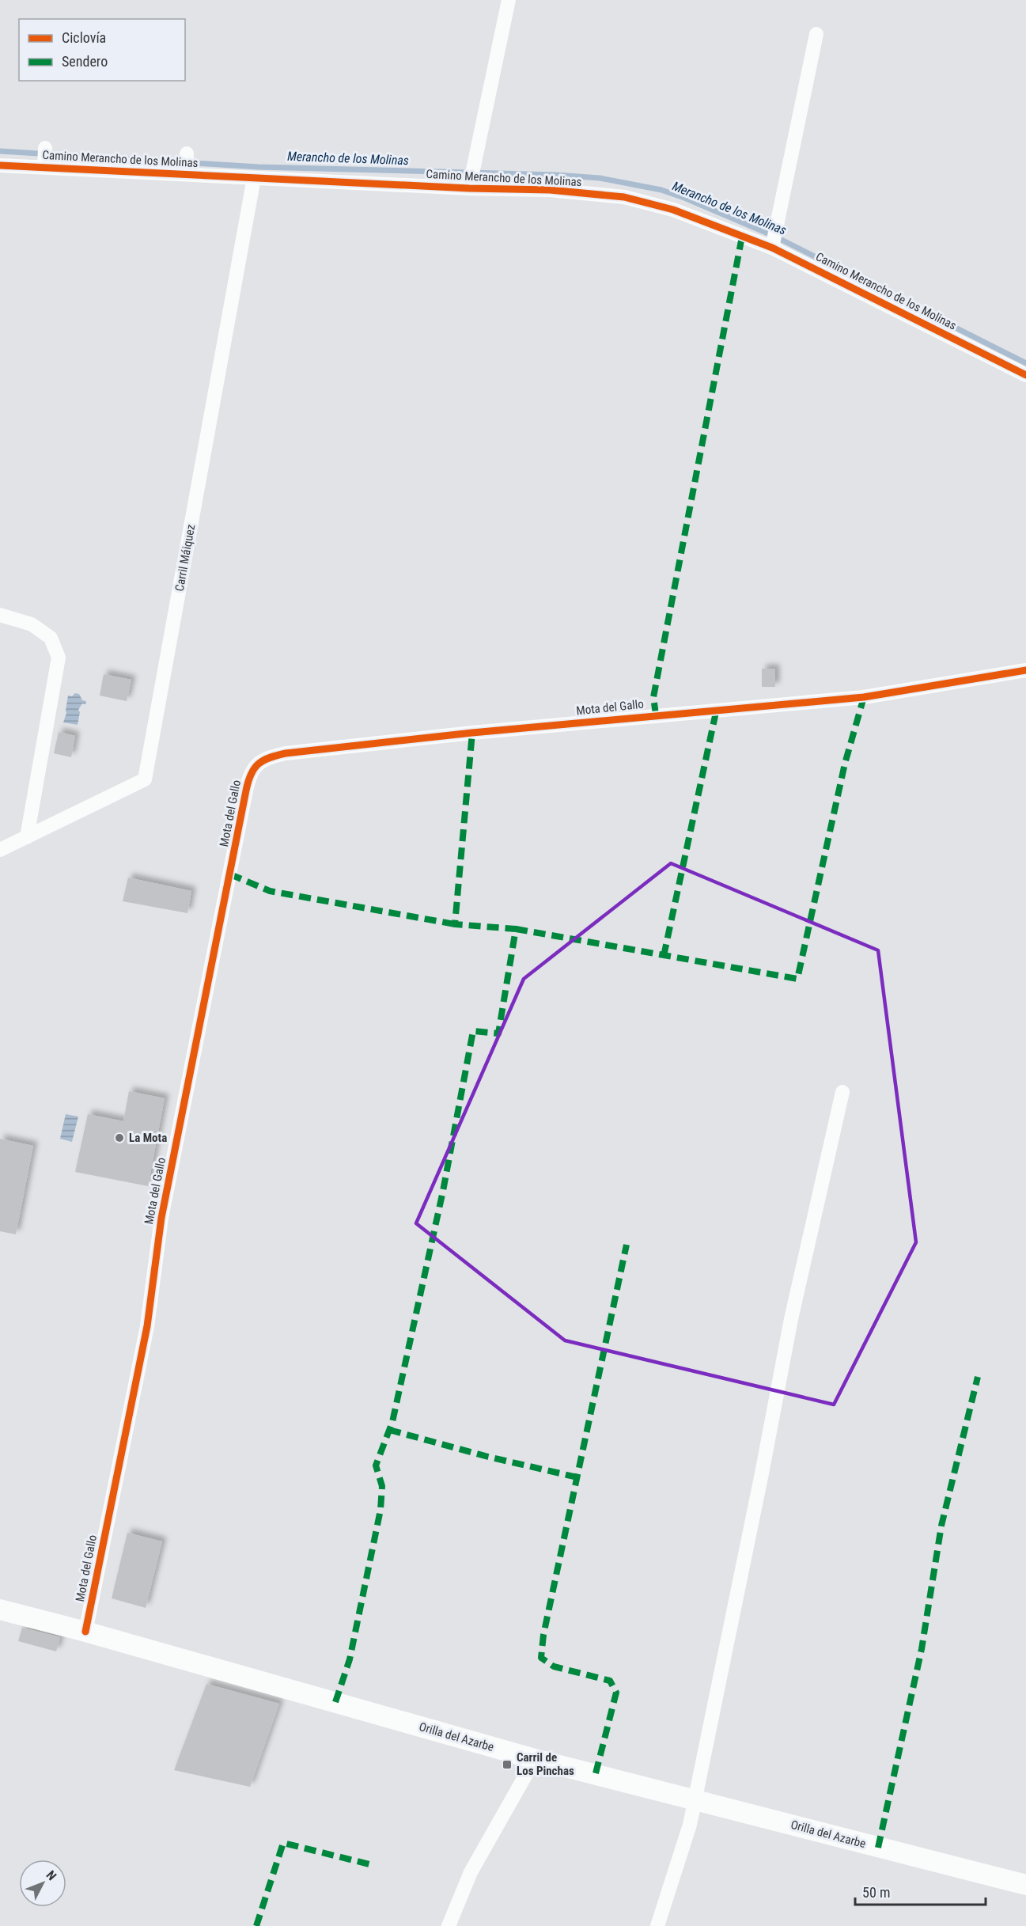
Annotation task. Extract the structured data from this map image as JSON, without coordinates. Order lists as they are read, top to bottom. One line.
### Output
{"streets":{"main road":["Orilla del Azarbe"],"street":["Camino Merancho de los Molinas","Carril Máiquez","Mota del Gallo"]},"crossings":[["Camino Merancho de los Molinas","Carril Máiquez"],["Mota del Gallo","Orilla del Azarbe"]],"water":["Merancho de los Molinas"],"places":{"other":["La Mota"],"transit":["Carril de Los Pinchas"]},"legend":["Ciclovía","Sendero"],"scale_bar":"50 m","north":"top right"}
